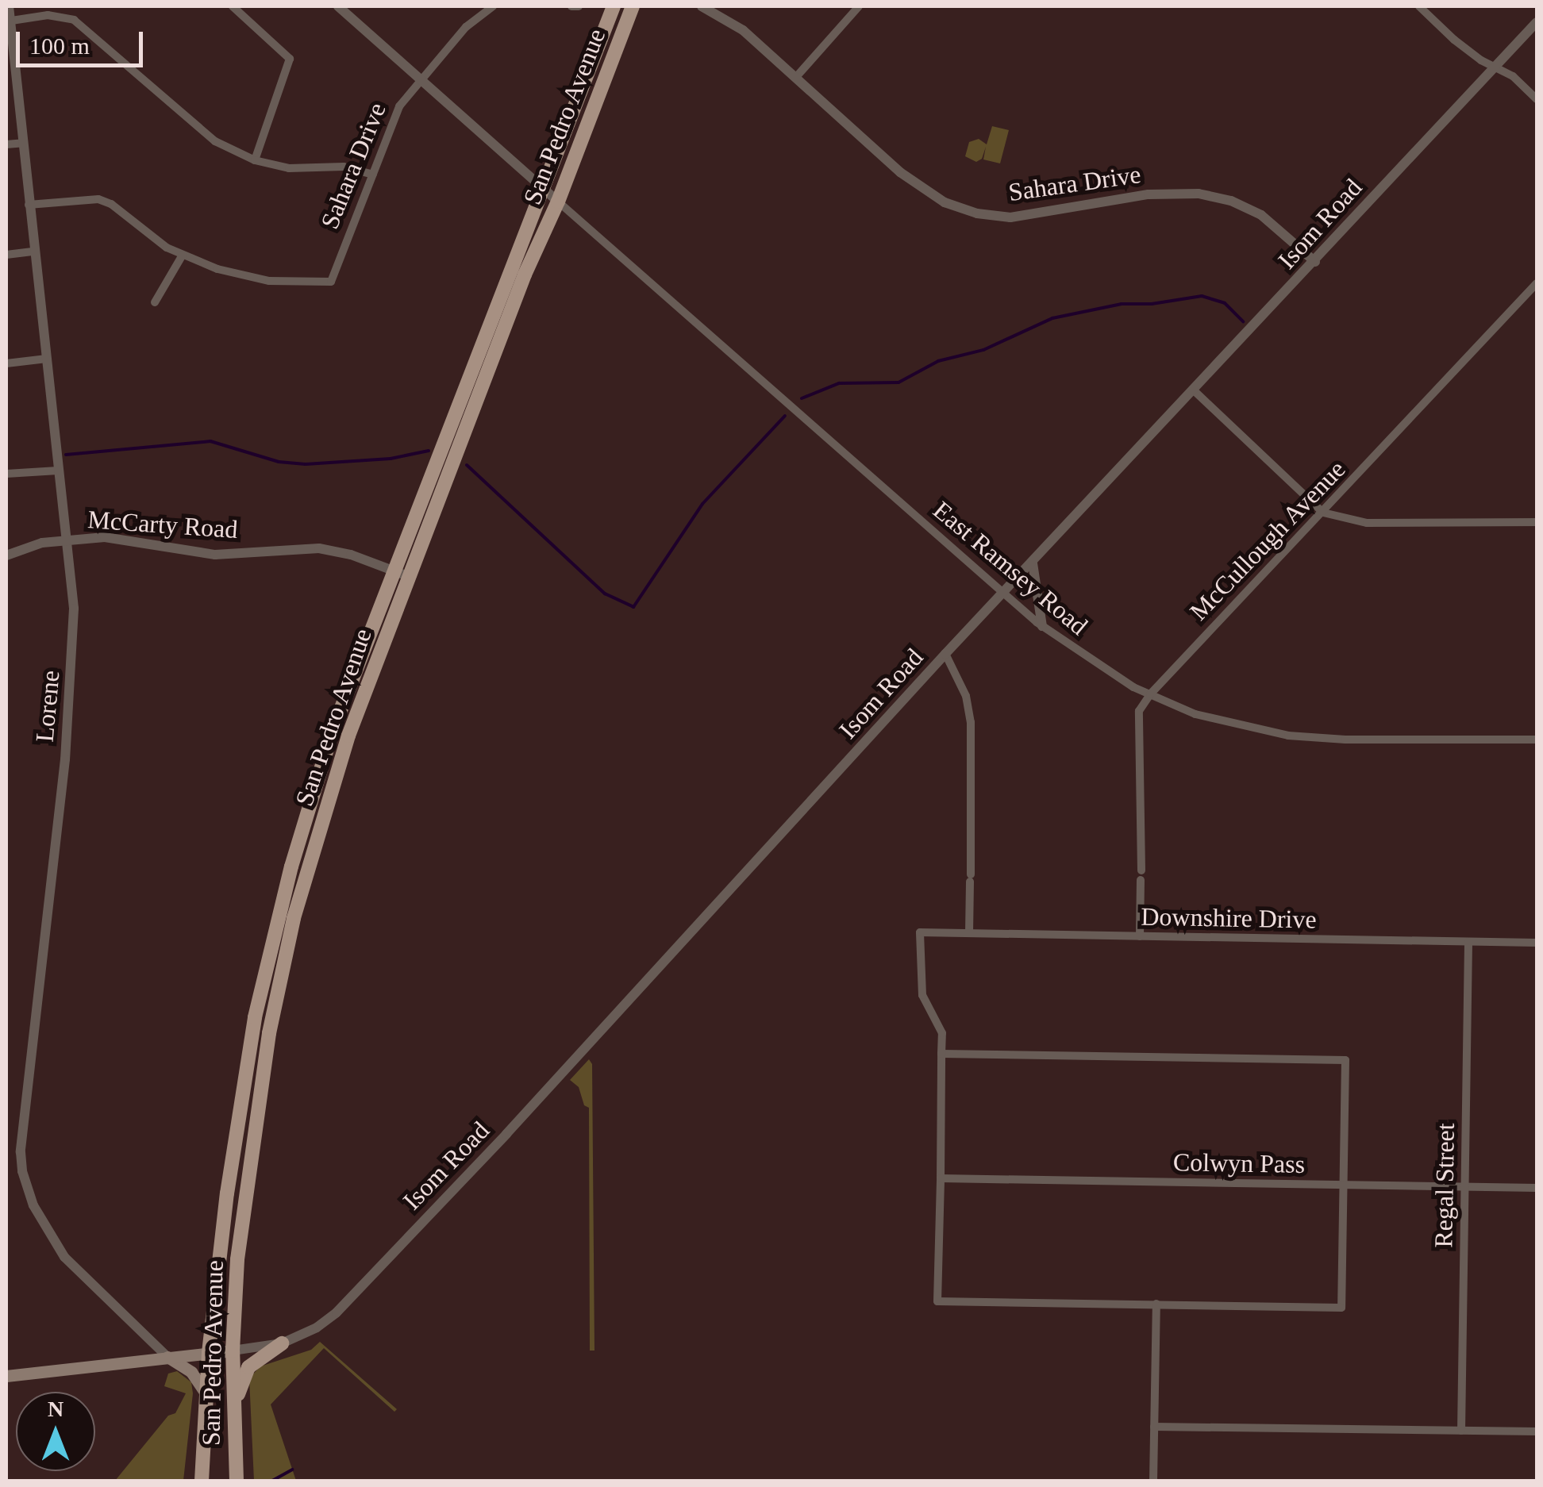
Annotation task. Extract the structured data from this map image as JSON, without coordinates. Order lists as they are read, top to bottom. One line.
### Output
{"streets":{"main road":["San Pedro Avenue"],"street":["Sahara Drive","Isom Road","McCarty Road","McCullough Avenue","East Ramsey Road","Lorene","Downshire Drive","Colwyn Pass","Regal Street"]},"crossings":[["San Pedro Avenue","Isom Road"],["San Pedro Avenue","McCarty Road"],["San Pedro Avenue","East Ramsey Road"],["Sahara Drive","Isom Road"],["Isom Road","East Ramsey Road"],["McCarty Road","Lorene"],["McCullough Avenue","East Ramsey Road"],["Downshire Drive","Regal Street"],["Colwyn Pass","Regal Street"]],"scale_bar":"100 m","north":"top"}
